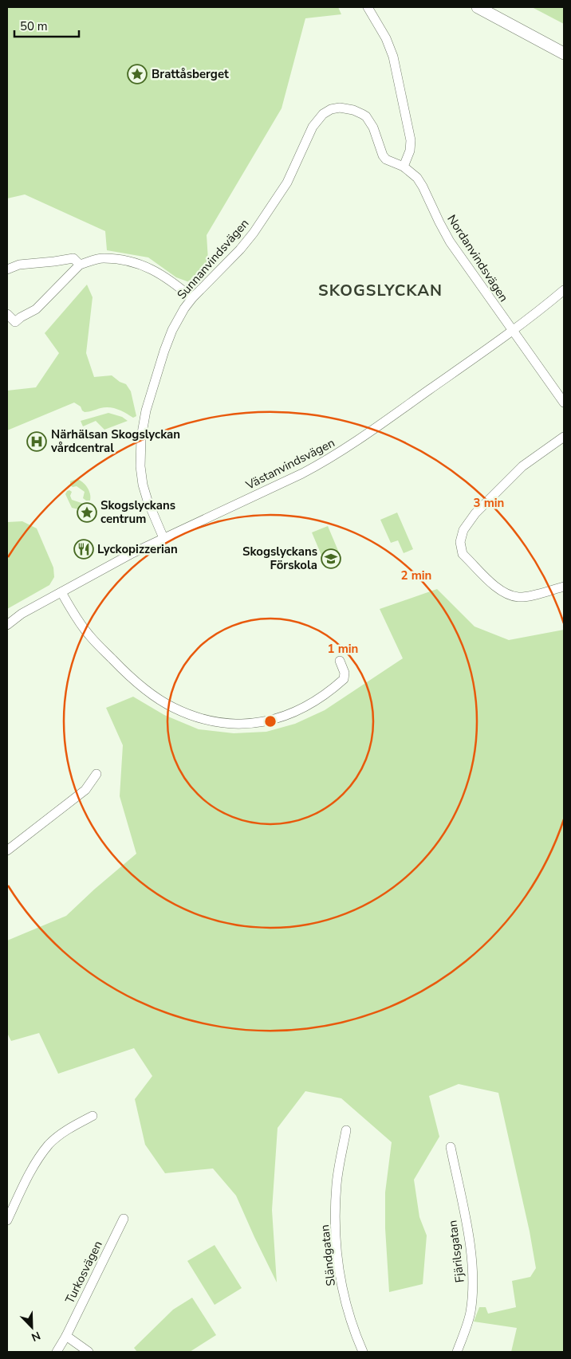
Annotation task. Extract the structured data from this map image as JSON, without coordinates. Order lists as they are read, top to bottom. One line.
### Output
{"streets":{"street":["Nordanvindsvägen","Sunnanvindsvägen","Västanvindsvägen","Fjärilsgatan","Sländgatan","Turkosvägen"]},"crossings":[["Nordanvindsvägen","Sunnanvindsvägen"],["Nordanvindsvägen","Västanvindsvägen"],["Sunnanvindsvägen","Västanvindsvägen"]],"districts":["SKOGSLYCKAN"],"places":{"place":["Brattåsberget","Skogslyckans centrum"],"hospital":["Närhälsan Skogslyckan vårdcentral"],"restaurant":["Lyckopizzerian"],"school or university":["Skogslyckans Förskola"]},"scale_bar":"50 m","north":"bottom right","rings":["3 min","2 min","1 min"]}
